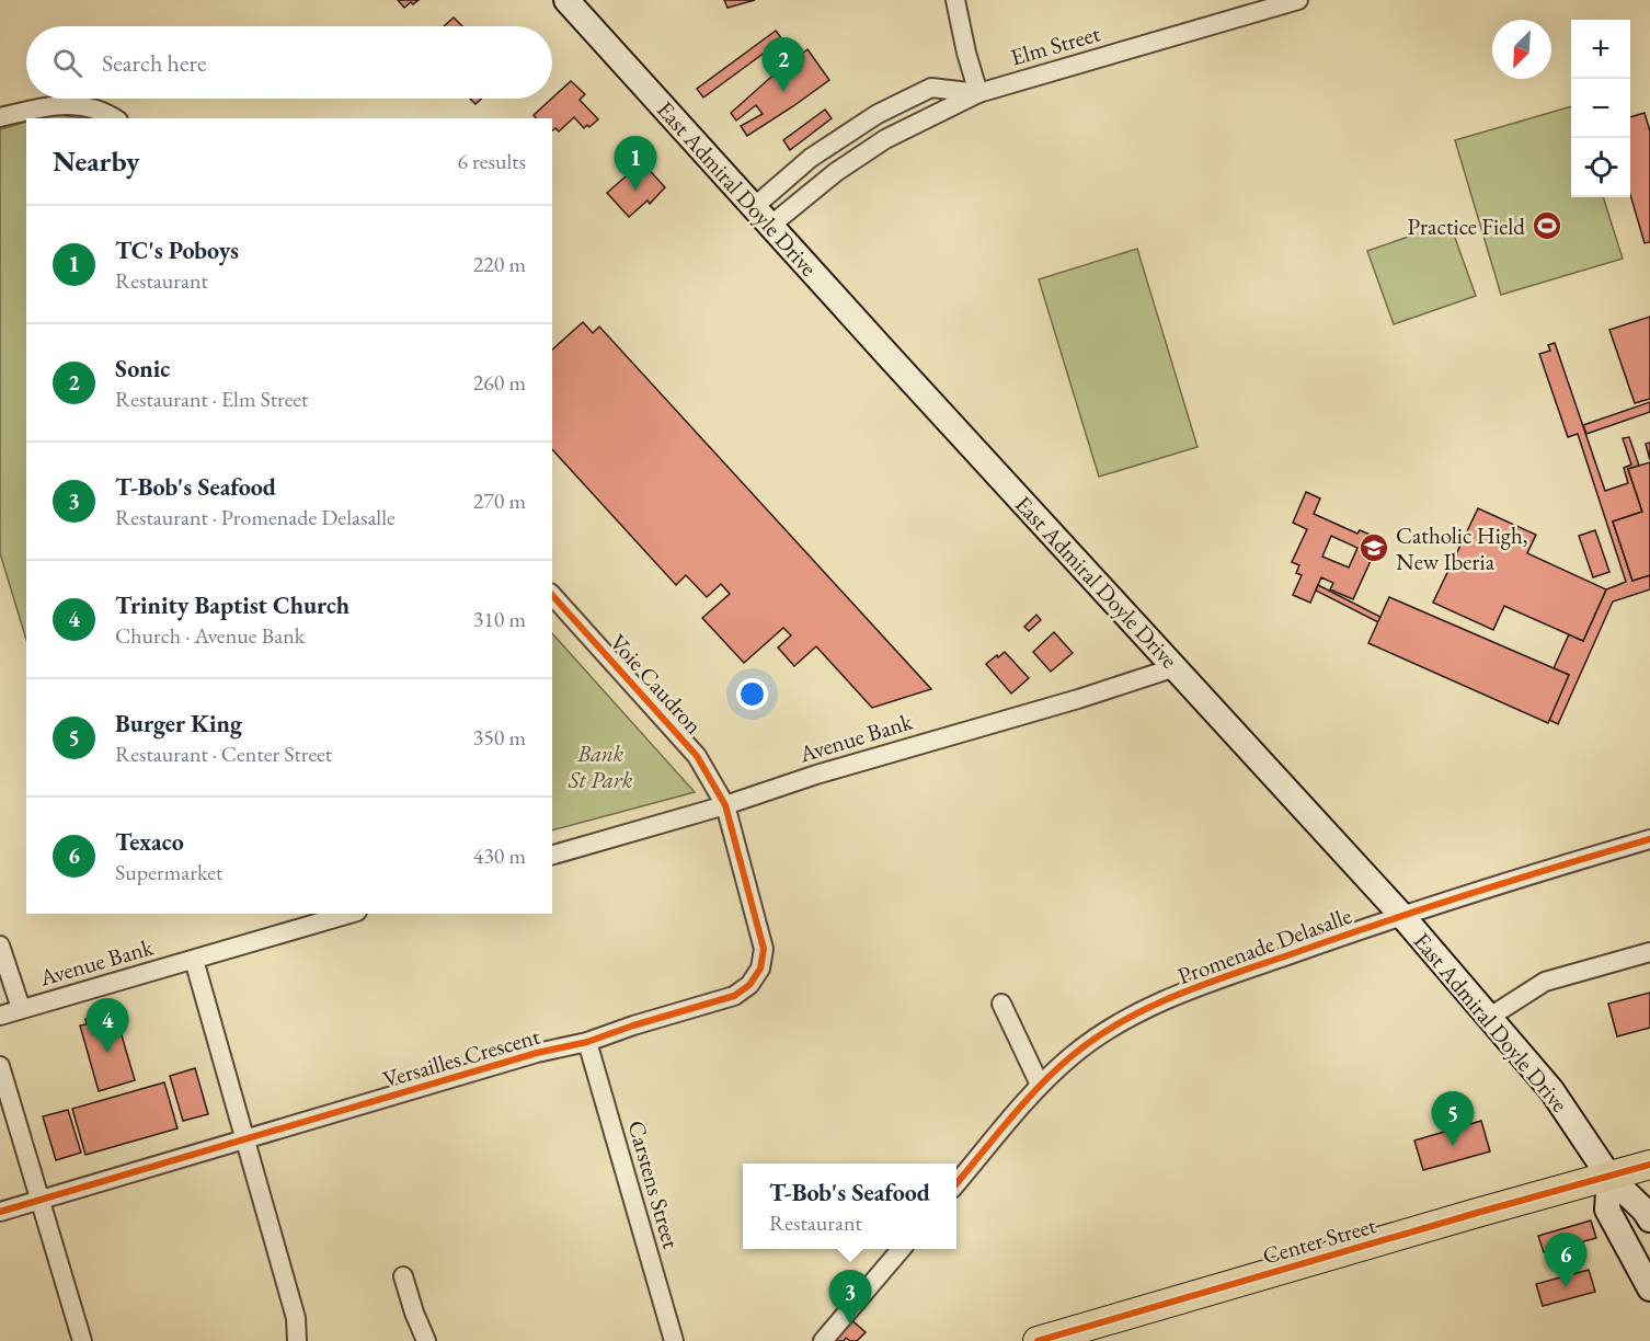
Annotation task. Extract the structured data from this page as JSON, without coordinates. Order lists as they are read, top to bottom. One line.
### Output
{"streets":{"main road":["East Admiral Doyle Drive","Center Street"],"street":["Elm Street","Voie Caudron","Avenue Bank","Promenade Delasalle","Versailles Crescent","Carstens Street"]},"crossings":[["Elm Street","East Admiral Doyle Drive"],["East Admiral Doyle Drive","Avenue Bank"],["East Admiral Doyle Drive","Promenade Delasalle"],["East Admiral Doyle Drive","Center Street"],["Voie Caudron","Avenue Bank"],["Voie Caudron","Versailles Crescent"],["Avenue Bank","Versailles Crescent"],["Versailles Crescent","Carstens Street"]],"parks":["Bank St Park"],"places":{"sports":["Practice Field"],"school or university":["Catholic High, New Iberia"]},"north":"bottom left","page":{"map_buttons":["+","−"],"search":"Search here","pins":["2","1","4","5","6","3"],"heading":["Nearby","6 results"],"list":[{"mark":"1","name":"TC's Poboys","note":"Restaurant","value":"220 m"},{"mark":"2","name":"Sonic","note":"Restaurant · Elm Street","value":"260 m"},{"mark":"3","name":"T-Bob's Seafood","note":"Restaurant · Promenade Delasalle","value":"270 m"},{"mark":"4","name":"Trinity Baptist Church","note":"Church · Avenue Bank","value":"310 m"},{"mark":"5","name":"Burger King","note":"Restaurant · Center Street","value":"350 m"},{"mark":"6","name":"Texaco","note":"Supermarket","value":"430 m"}],"popup":["T-Bob's Seafood","Restaurant"]}}
